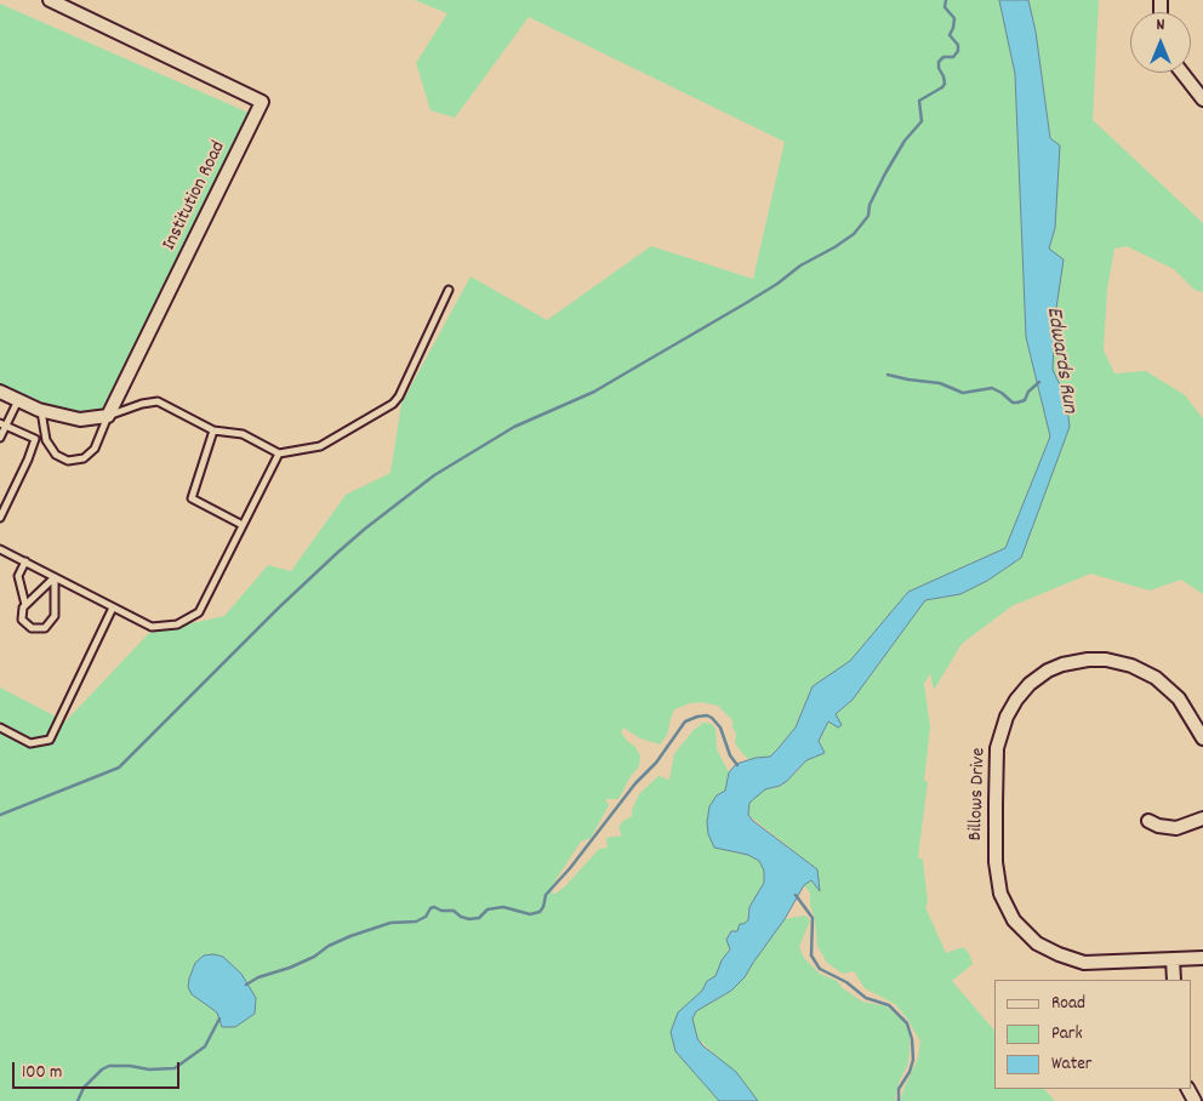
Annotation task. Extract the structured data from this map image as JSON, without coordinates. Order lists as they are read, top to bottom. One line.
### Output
{"streets":{"street":["Institution Road","Billows Drive"]},"water":["Edwards Run"],"legend":["Road","Park","Water"],"scale_bar":"100 m","north":"top"}
